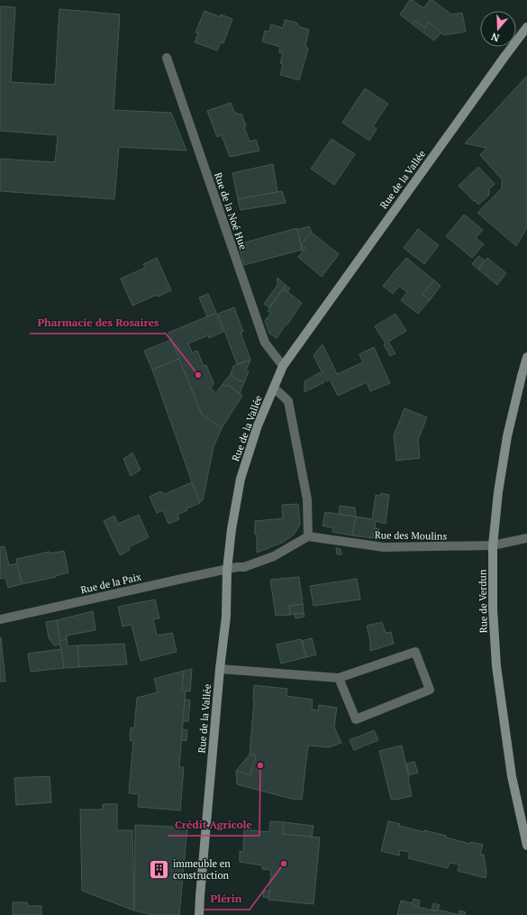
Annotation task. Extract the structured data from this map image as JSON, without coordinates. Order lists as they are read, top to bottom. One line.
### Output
{"streets":{"street":["Rue de la Vallée","Rue de la Noé Hue","Rue des Moulins","Rue de la Paix","Rue de Verdun"]},"crossings":[["Rue de la Vallée","Rue de la Noé Hue"],["Rue de la Vallée","Rue de la Paix"],["Rue des Moulins","Rue de Verdun"]],"places":{"other":["Pharmacie des Rosaires","Crédit Agricole","Plérin"],"building":["immeuble en construction"]},"north":"bottom"}
